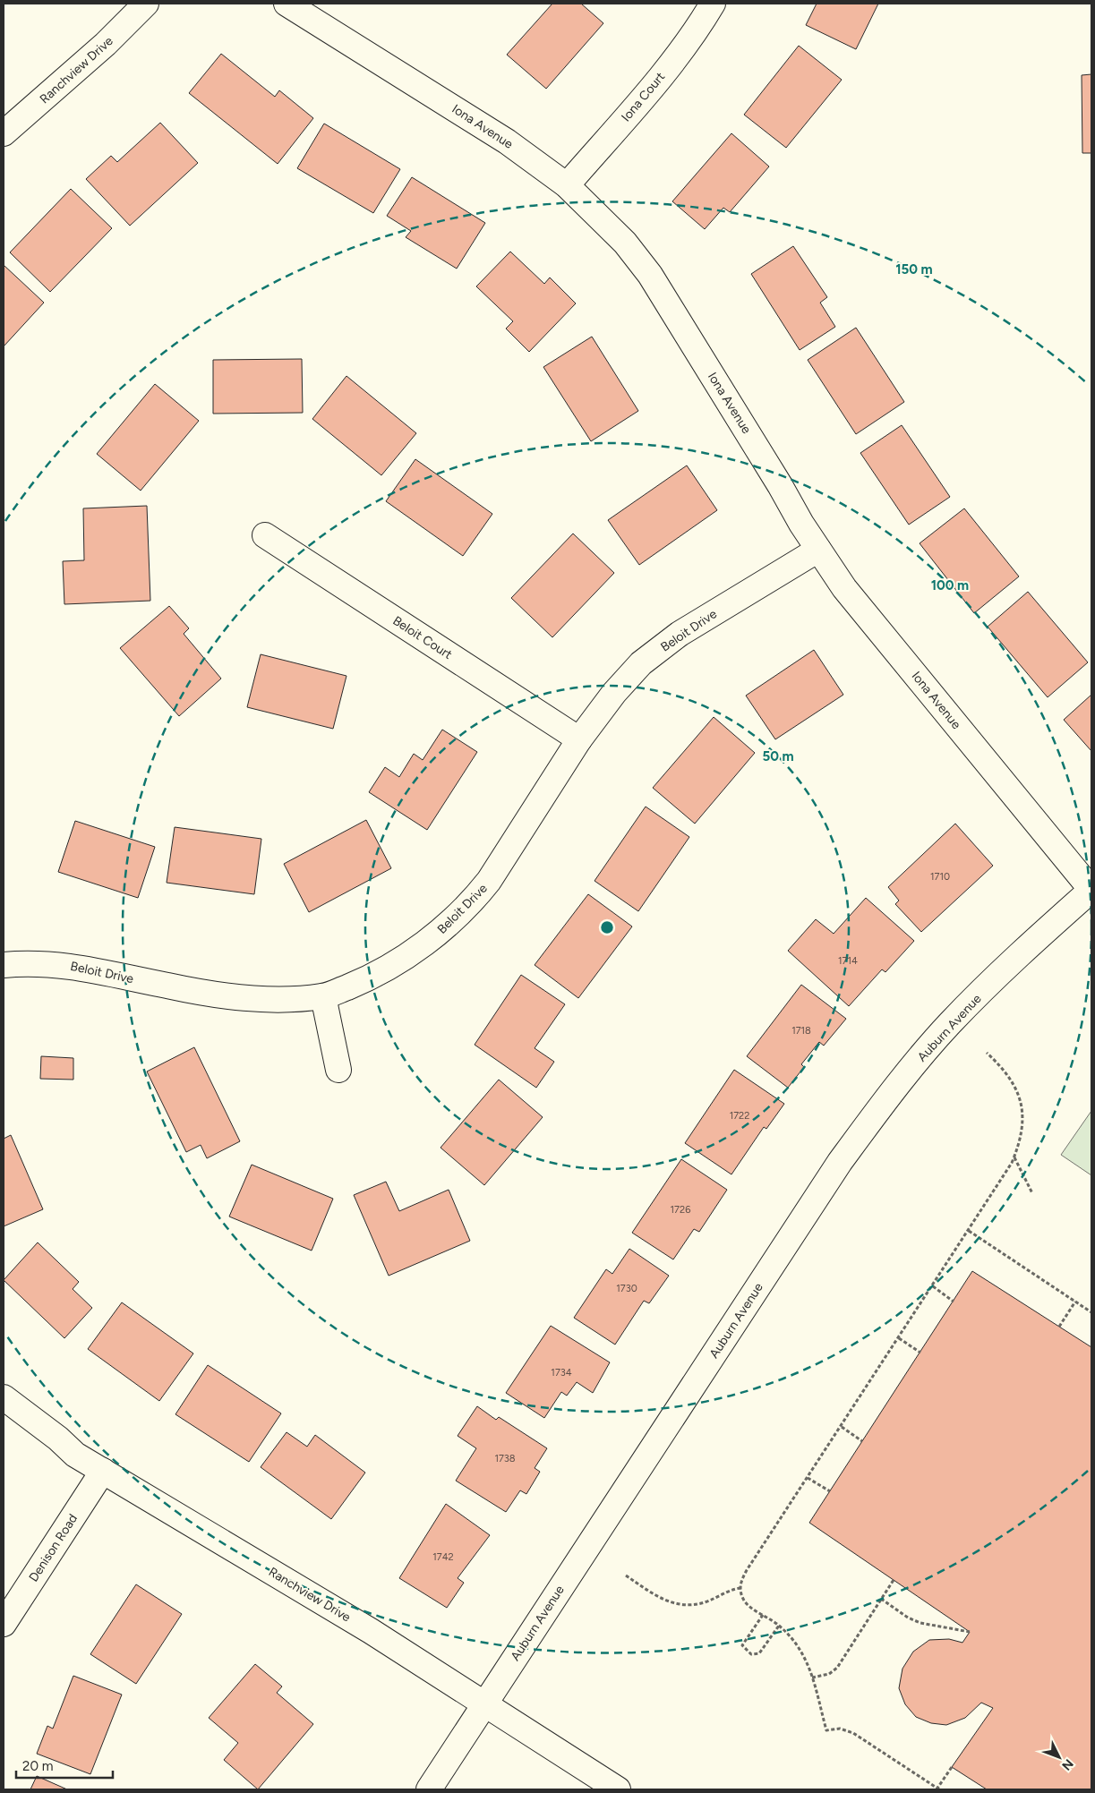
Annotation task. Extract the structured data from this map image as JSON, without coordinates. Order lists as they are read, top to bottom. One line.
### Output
{"streets":{"street":["Ranchview Drive","Iona Court","Iona Avenue","Beloit Drive","Beloit Court","Auburn Avenue","Denison Road"]},"crossings":[["Ranchview Drive","Auburn Avenue"],["Ranchview Drive","Denison Road"],["Iona Court","Iona Avenue"],["Iona Avenue","Beloit Drive"],["Iona Avenue","Auburn Avenue"],["Beloit Drive","Beloit Court"]],"house_numbers":["1710","1714","1718","1722","1726","1730","1734","1738","1742"],"scale_bar":"20 m","north":"bottom right","rings":["150 m","100 m","50 m"]}
